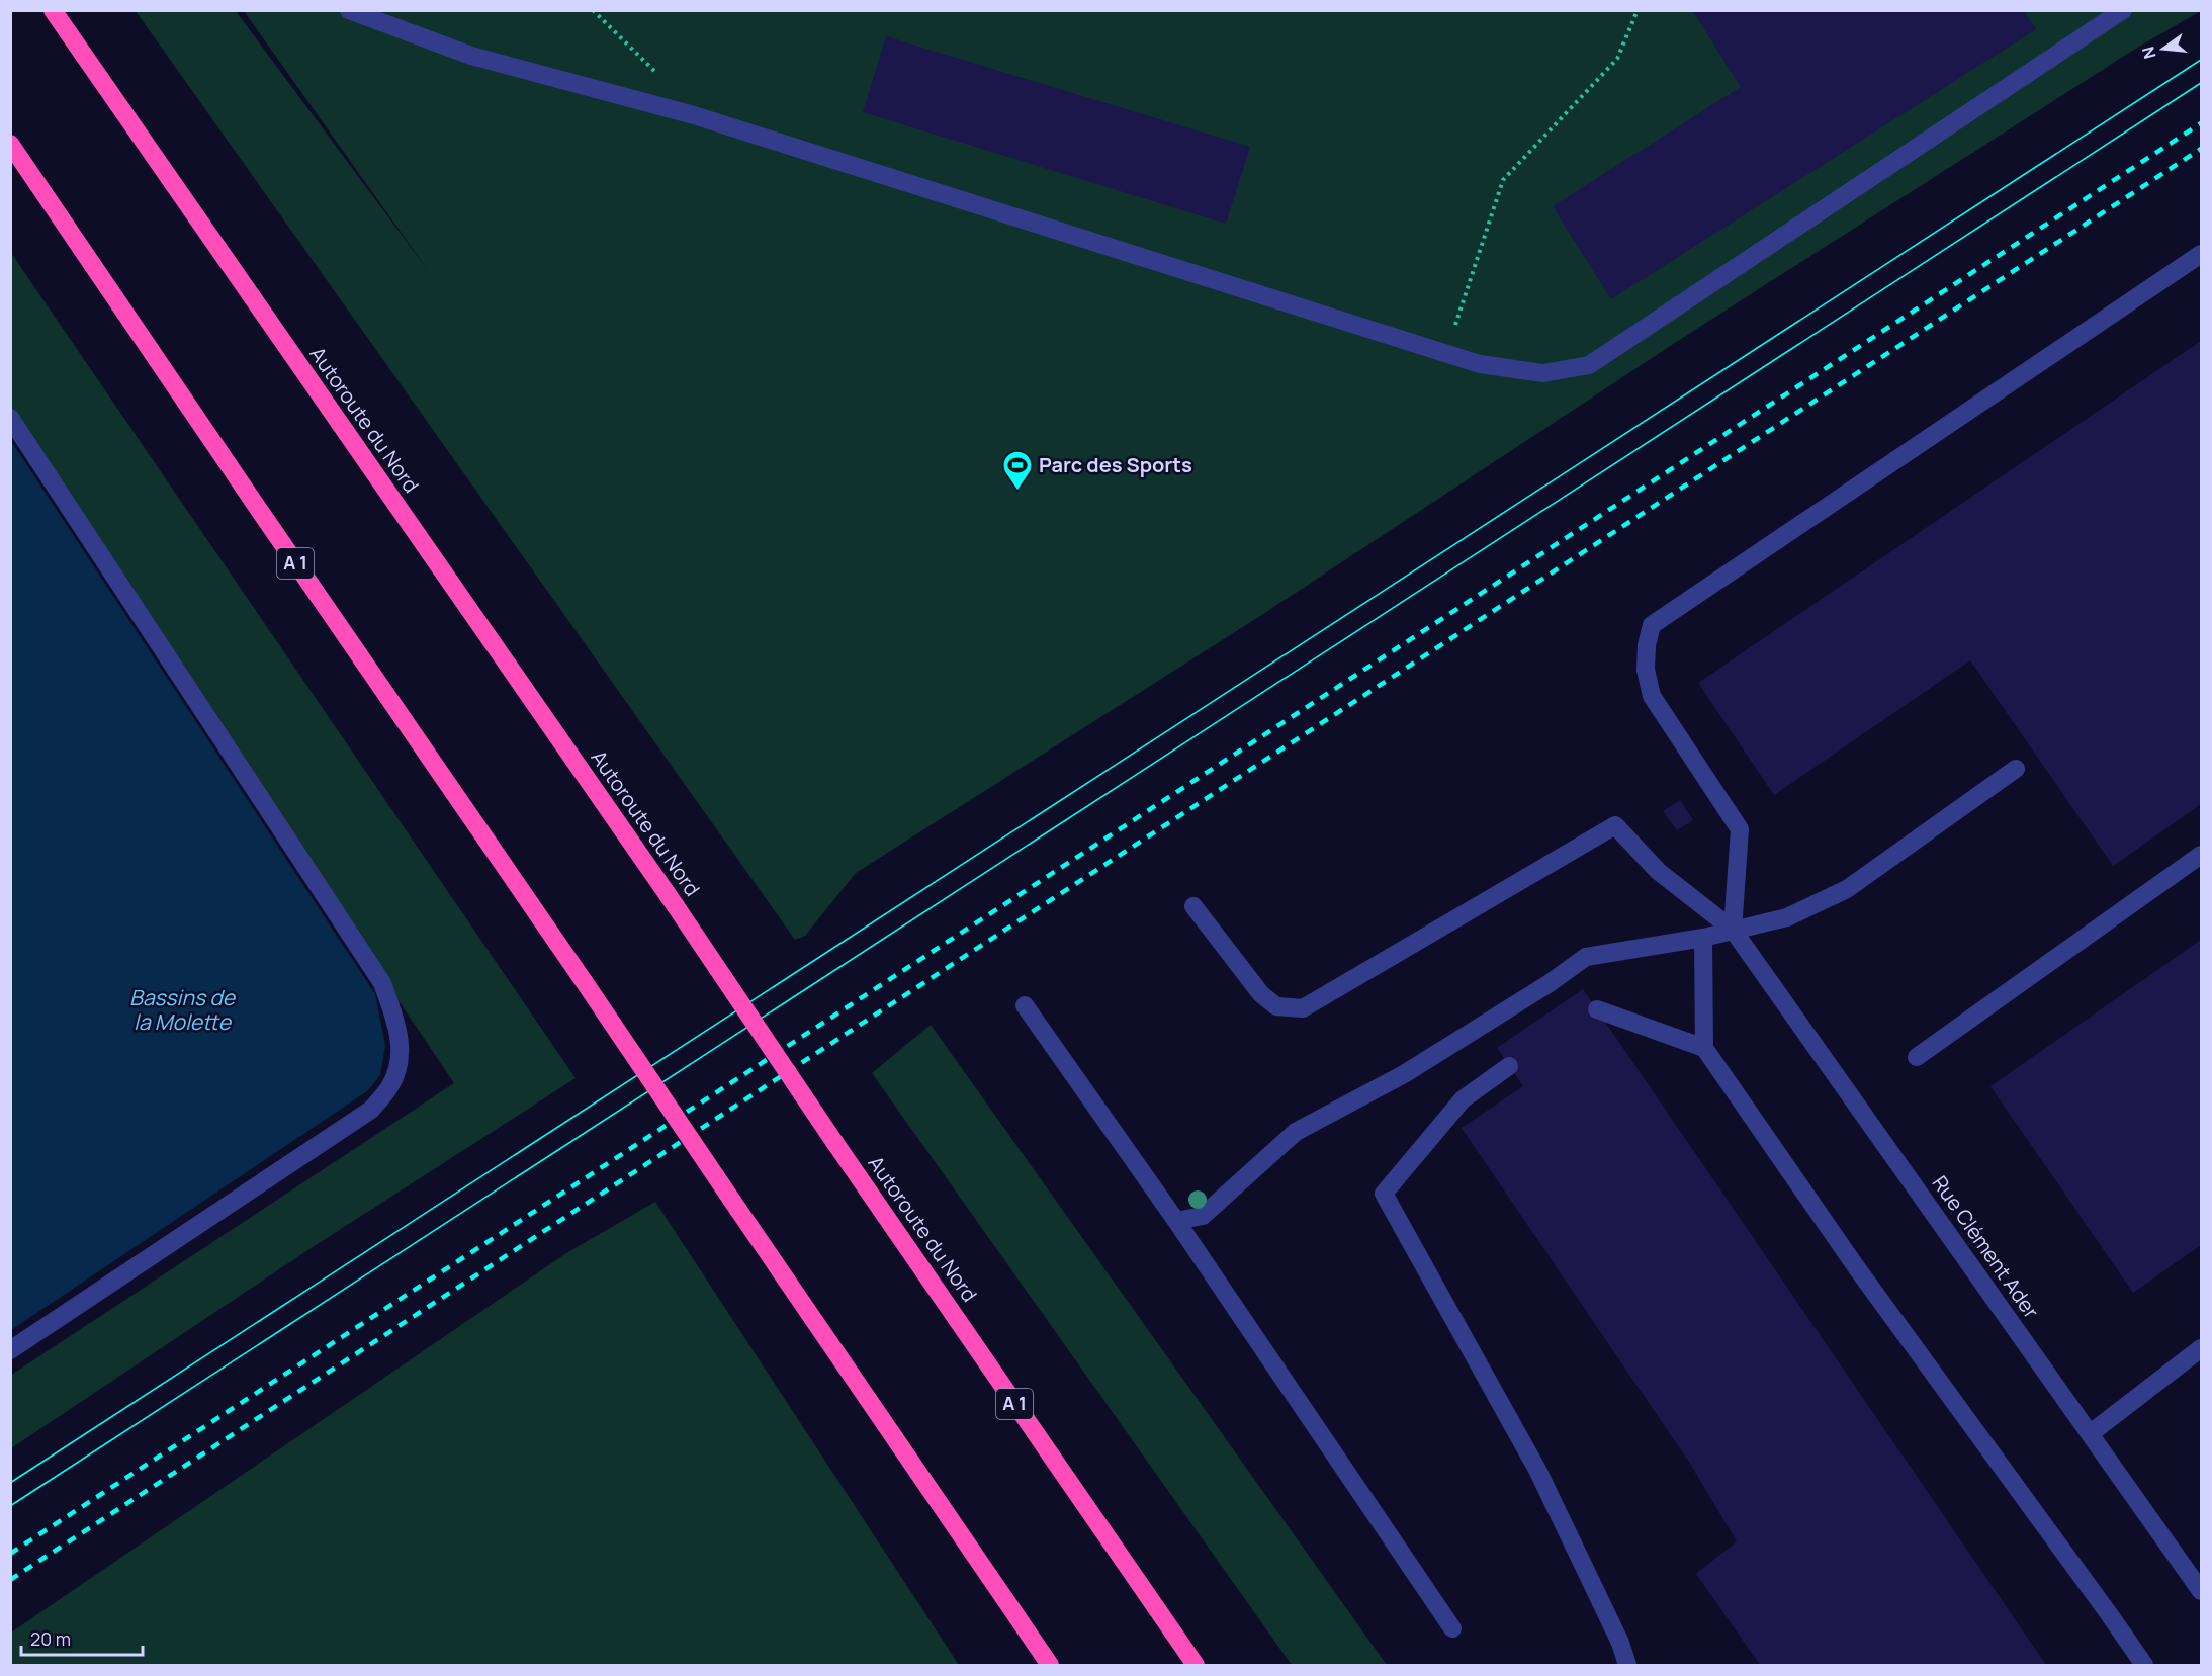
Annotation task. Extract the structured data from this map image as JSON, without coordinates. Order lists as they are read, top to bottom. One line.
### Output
{"streets":{"highway":["Autoroute du Nord","A 1"],"street":["Rue Clément Ader"]},"water":["Bassins de la Molette"],"places":{"sports":["Parc des Sports"]},"scale_bar":"20 m","north":"left"}
